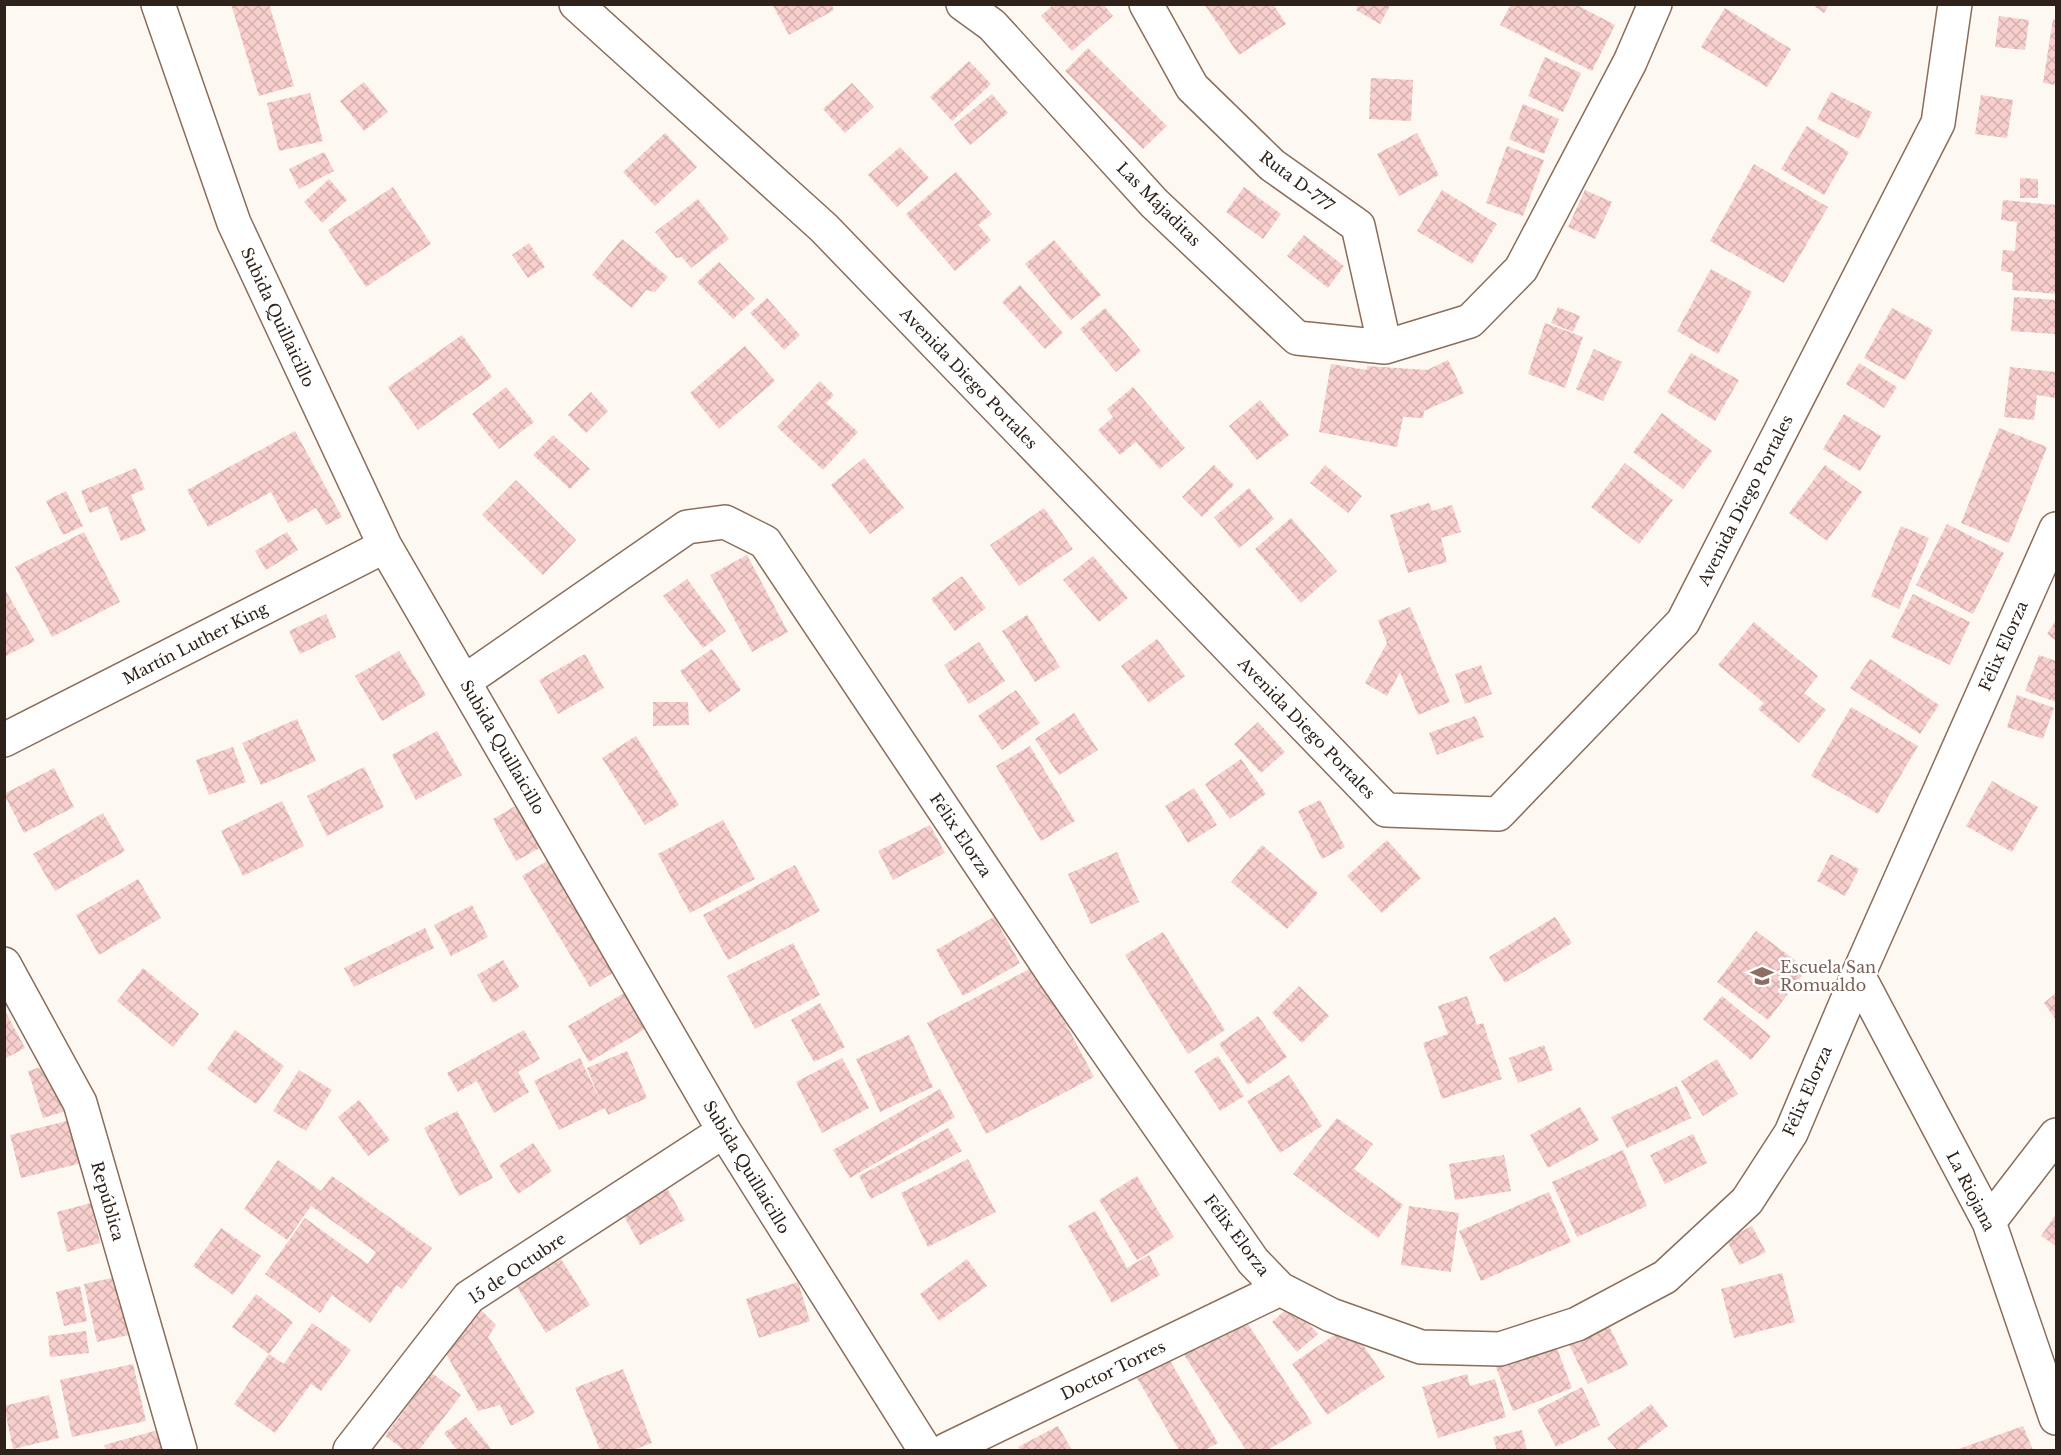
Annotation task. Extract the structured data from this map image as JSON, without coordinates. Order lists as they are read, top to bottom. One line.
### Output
{"streets":{"street":["Ruta D-777","Las Majaditas","Subida Quillaicillo","Avenida Diego Portales","Martín Luther King","Félix Elorza","La Riojana","República","15 de Octubre","Doctor Torres"]},"crossings":[["Ruta D-777","Las Majaditas"],["Subida Quillaicillo","Martín Luther King"],["Subida Quillaicillo","Félix Elorza"],["Subida Quillaicillo","15 de Octubre"],["Félix Elorza","La Riojana"],["Félix Elorza","Doctor Torres"]],"places":{"school or university":["Escuela San Romualdo"]}}
